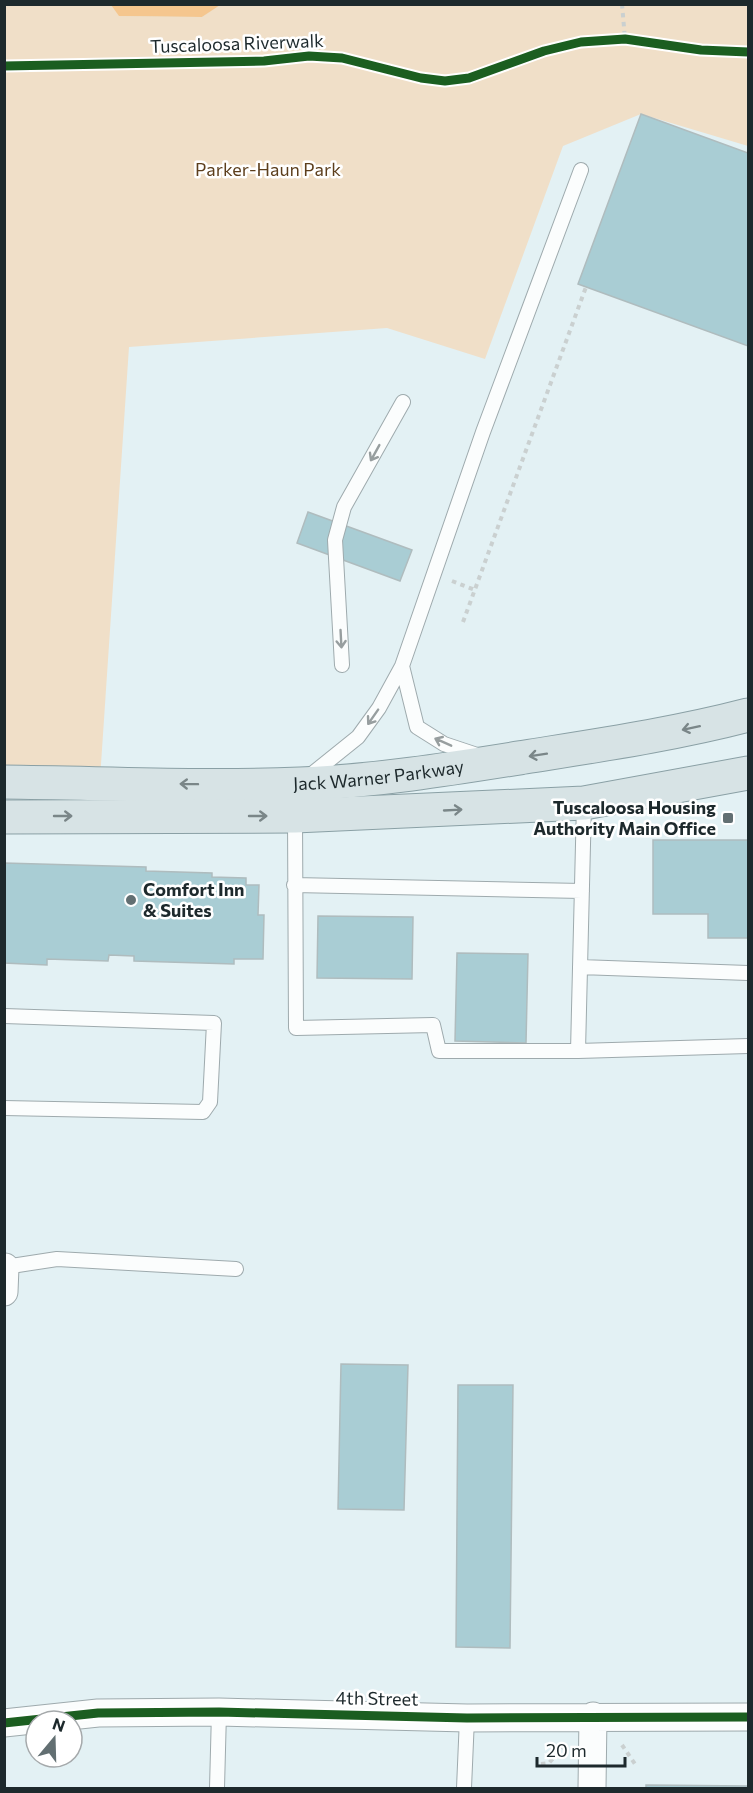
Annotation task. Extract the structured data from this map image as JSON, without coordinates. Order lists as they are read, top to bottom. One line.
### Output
{"streets":{"main road":["Jack Warner Parkway"],"street":["4th Street"],"cycle path":["Tuscaloosa Riverwalk"]},"parks":["Parker-Haun Park"],"places":{"transit":["Tuscaloosa Housing Authority Main Office"],"other":["Comfort Inn & Suites"]},"scale_bar":"20 m","north":"top"}
